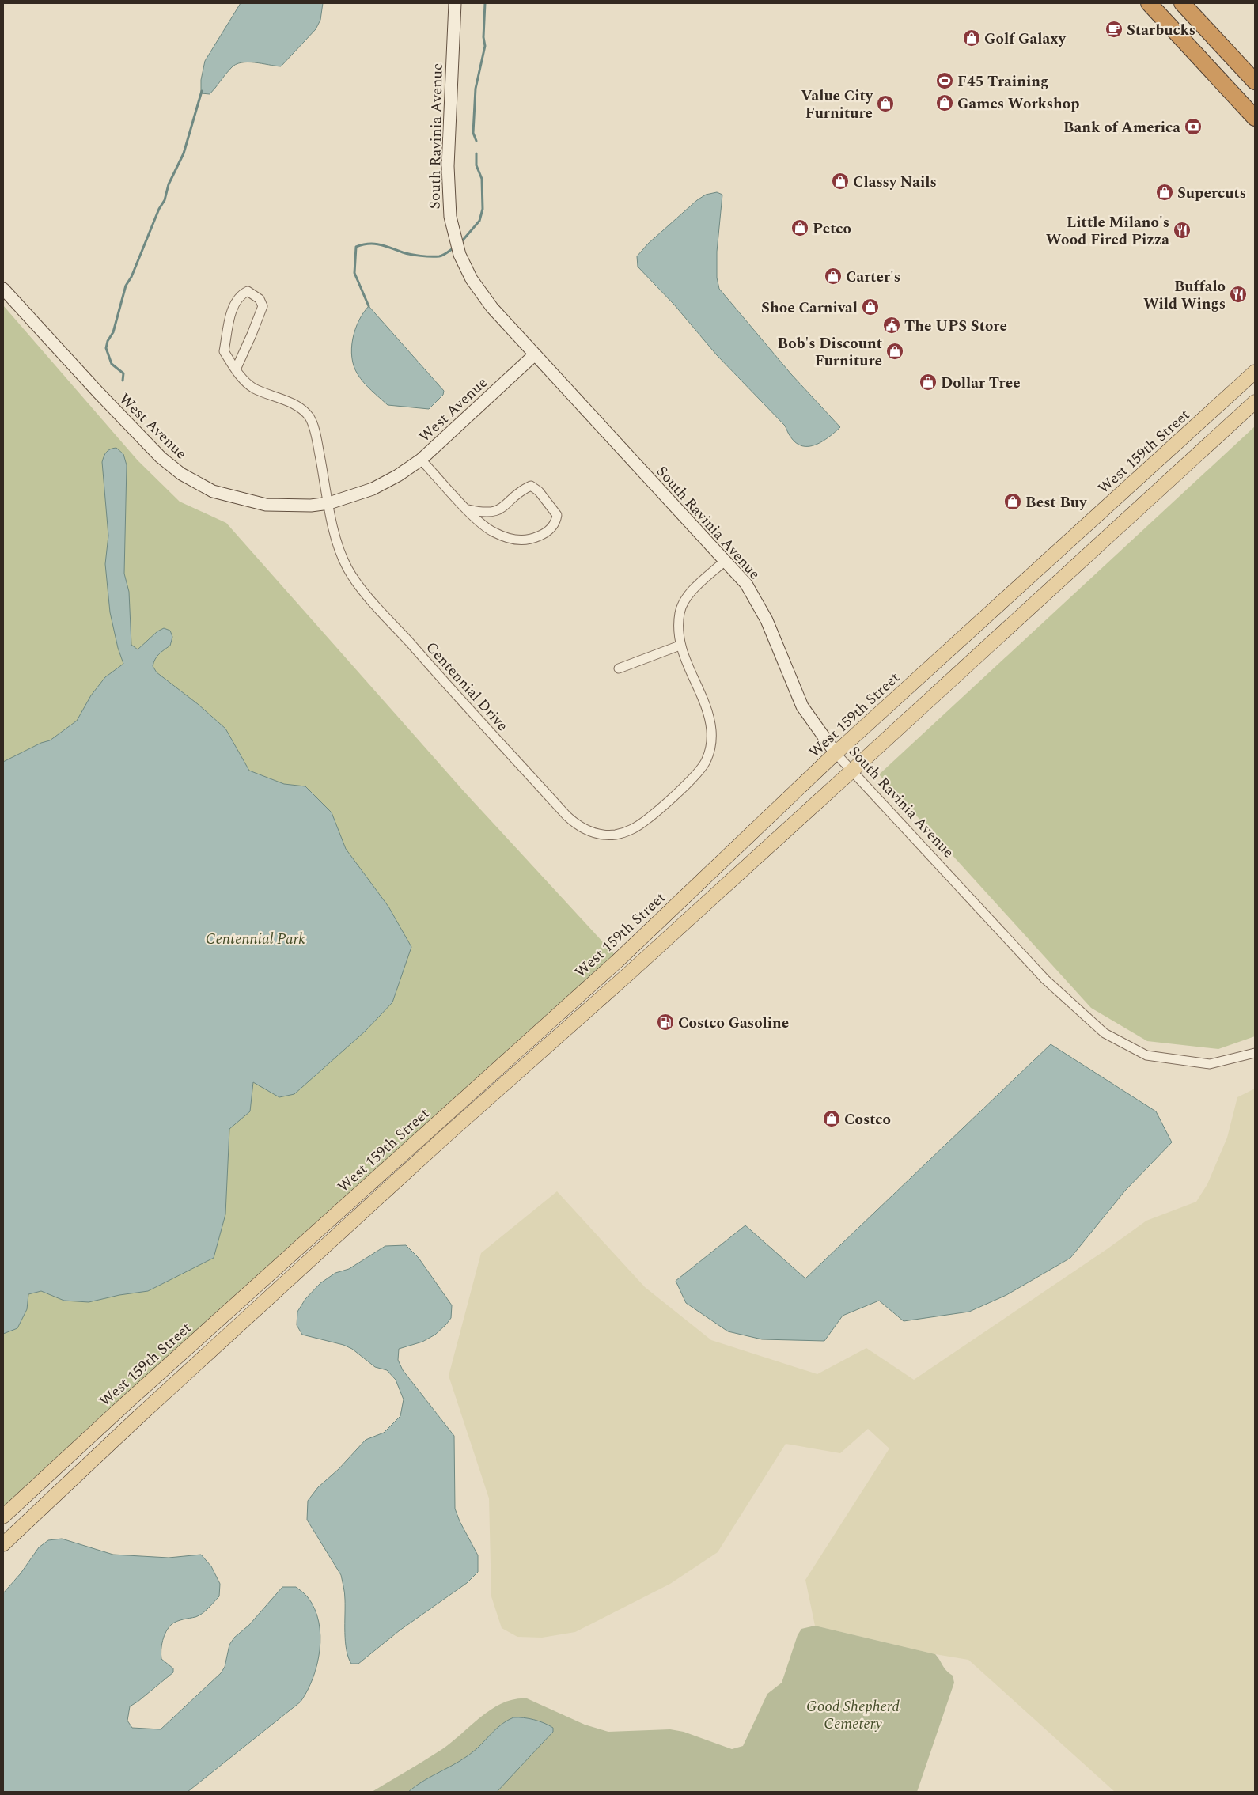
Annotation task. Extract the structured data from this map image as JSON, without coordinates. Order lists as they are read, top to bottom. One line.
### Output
{"streets":{"main road":["West 159th Street"],"street":["South Ravinia Avenue","West Avenue","Centennial Drive"]},"crossings":[["South Ravinia Avenue","West Avenue"],["South Ravinia Avenue","West 159th Street"],["West Avenue","Centennial Drive"]],"parks":["Centennial Park","Good Shepherd Cemetery"],"places":{"cafe":["Starbucks"],"shop":["Golf Galaxy","Games Workshop","Value City Furniture","Classy Nails","Supercuts","Petco","Carter's","Shoe Carnival","Bob's Discount Furniture","Dollar Tree","Best Buy","Costco"],"sports":["F45 Training"],"bank":["Bank of America"],"restaurant":["Little Milano's Wood Fired Pizza","Buffalo Wild Wings"],"public building":["The UPS Store"],"fuel station":["Costco Gasoline"]}}
